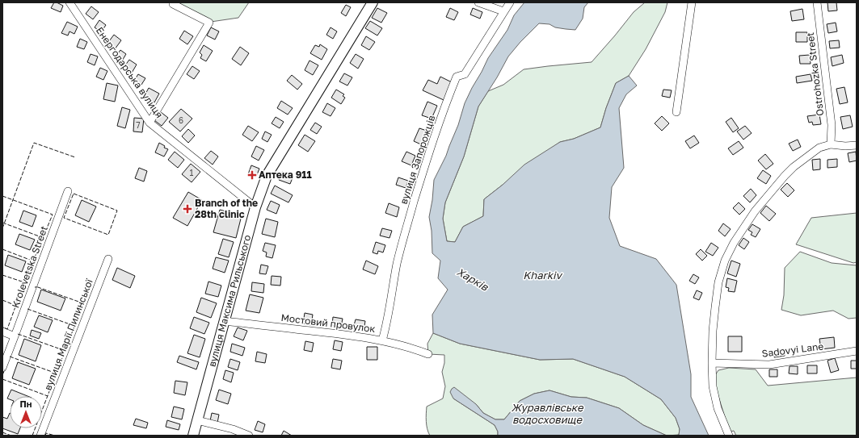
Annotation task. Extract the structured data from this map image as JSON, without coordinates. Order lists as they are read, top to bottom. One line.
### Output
{"streets":{"main road":["вулиця Максима Рильського"],"street":["Енергодарська вулиця","Ostrohozka Street","вулиця Запорожців","Krolevetska Street","Мостовий провулок","вулиця Марії Пилинської","Sadovyi Lane"]},"crossings":[["Енергодарська вулиця","вулиця Максима Рильського"],["вулиця Запорожців","Мостовий провулок"],["вулиця Максима Рильського","Мостовий провулок"]],"water":["Kharkiv","Харків","Журавлівське водосховище"],"places":{"health":["Аптека 911","Branch of the 28th clinic"]},"house_numbers":["6","7","1"],"north":"top"}
